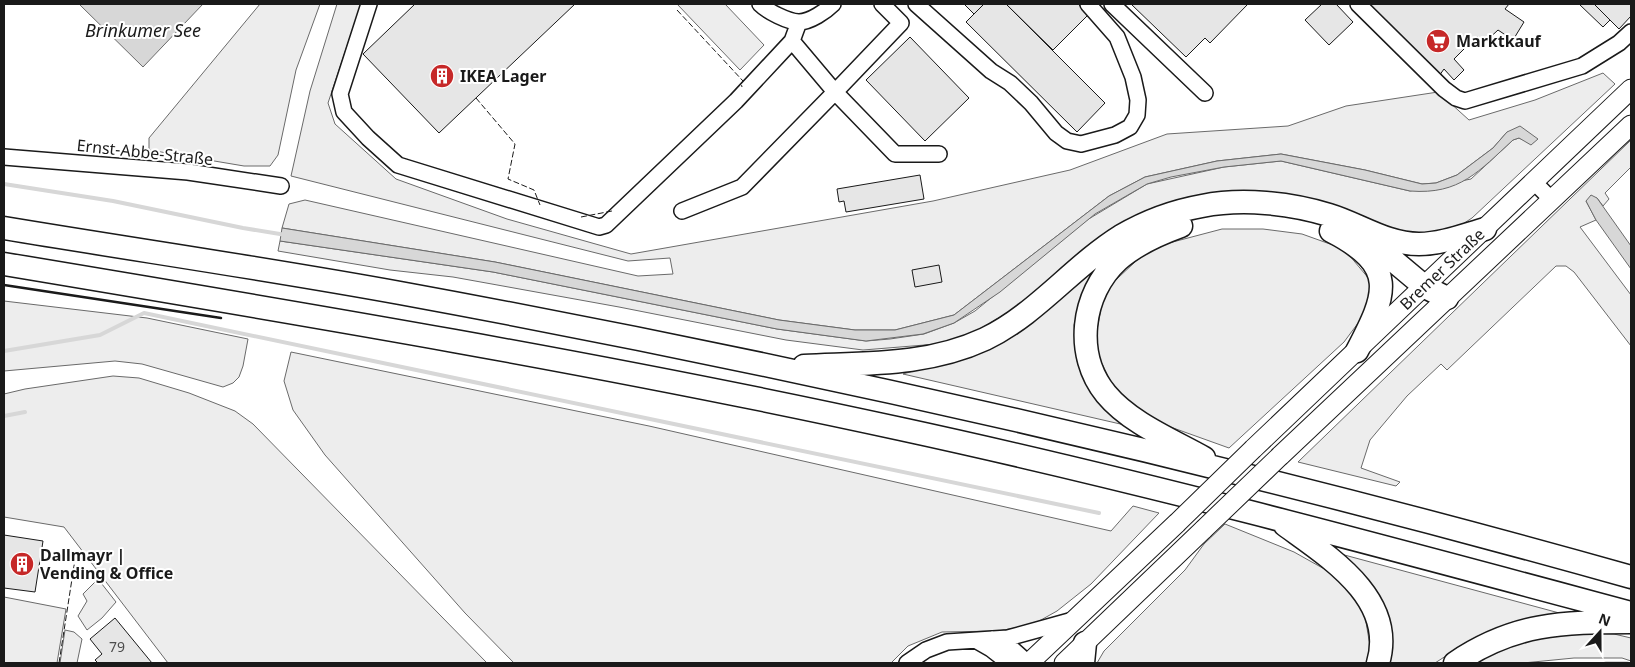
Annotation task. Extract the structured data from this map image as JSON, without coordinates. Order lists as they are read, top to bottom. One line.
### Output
{"streets":{"main road":["Bremer Straße"],"street":["Ernst-Abbe-Straße"]},"water":["Brinkumer See"],"places":{"supermarket":["Marktkauf"],"building":["IKEA Lager","Dallmayr | Vending & Office"]},"house_numbers":["79"],"north":"top"}
